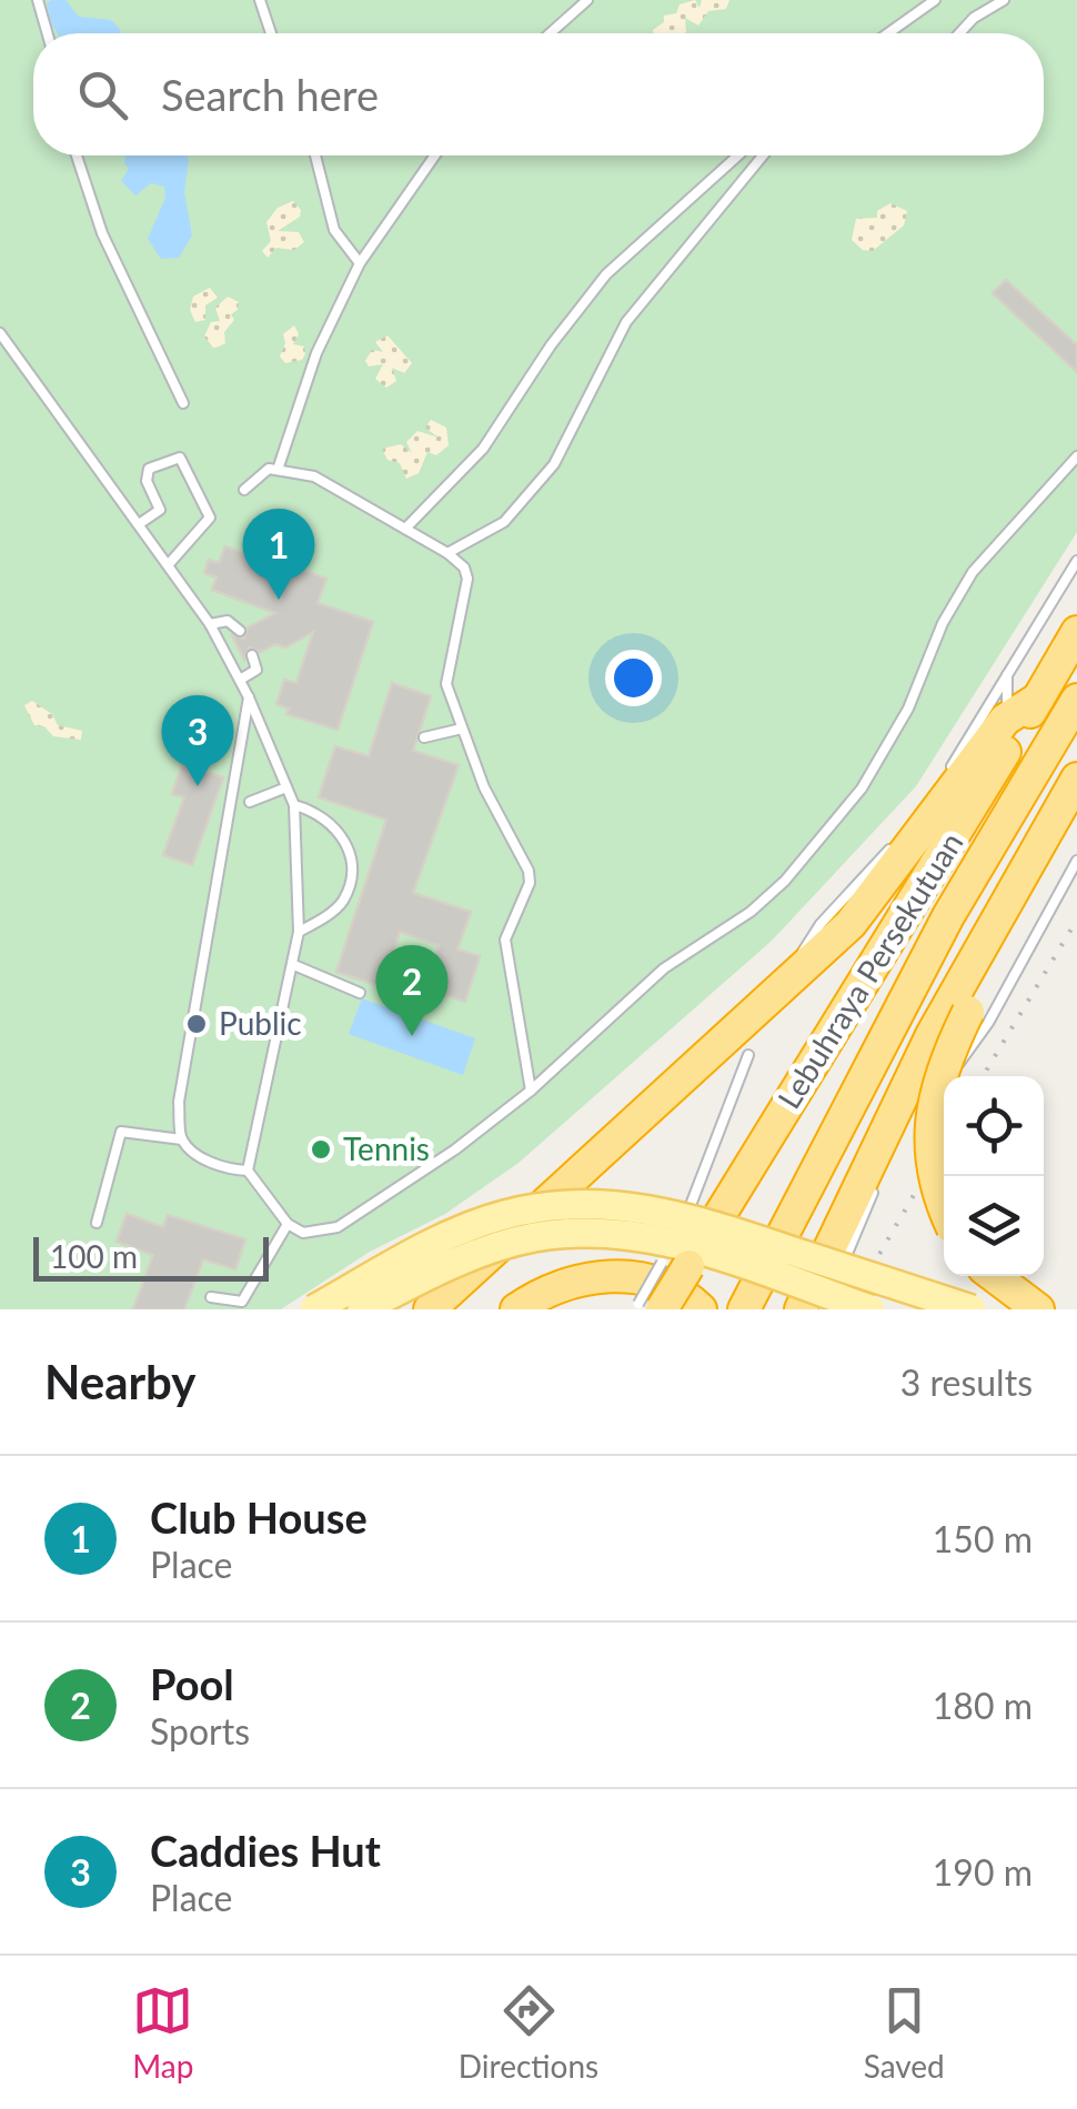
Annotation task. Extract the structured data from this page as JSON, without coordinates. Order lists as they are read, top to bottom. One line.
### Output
{"streets":{"highway":["Lebuhraya Persekutuan"]},"places":["Public","Tennis"],"scale_bar":"100 m","page":{"search":"Search here","pins":["1","3","2"],"scale":"100 m","heading":["Nearby","3 results"],"list":[{"mark":"1","name":"Club House","note":"Place","value":"150 m"},{"mark":"2","name":"Pool","note":"Sports","value":"180 m"},{"mark":"3","name":"Caddies Hut","note":"Place","value":"190 m"}],"nav":["Map","Directions","Saved"]}}
